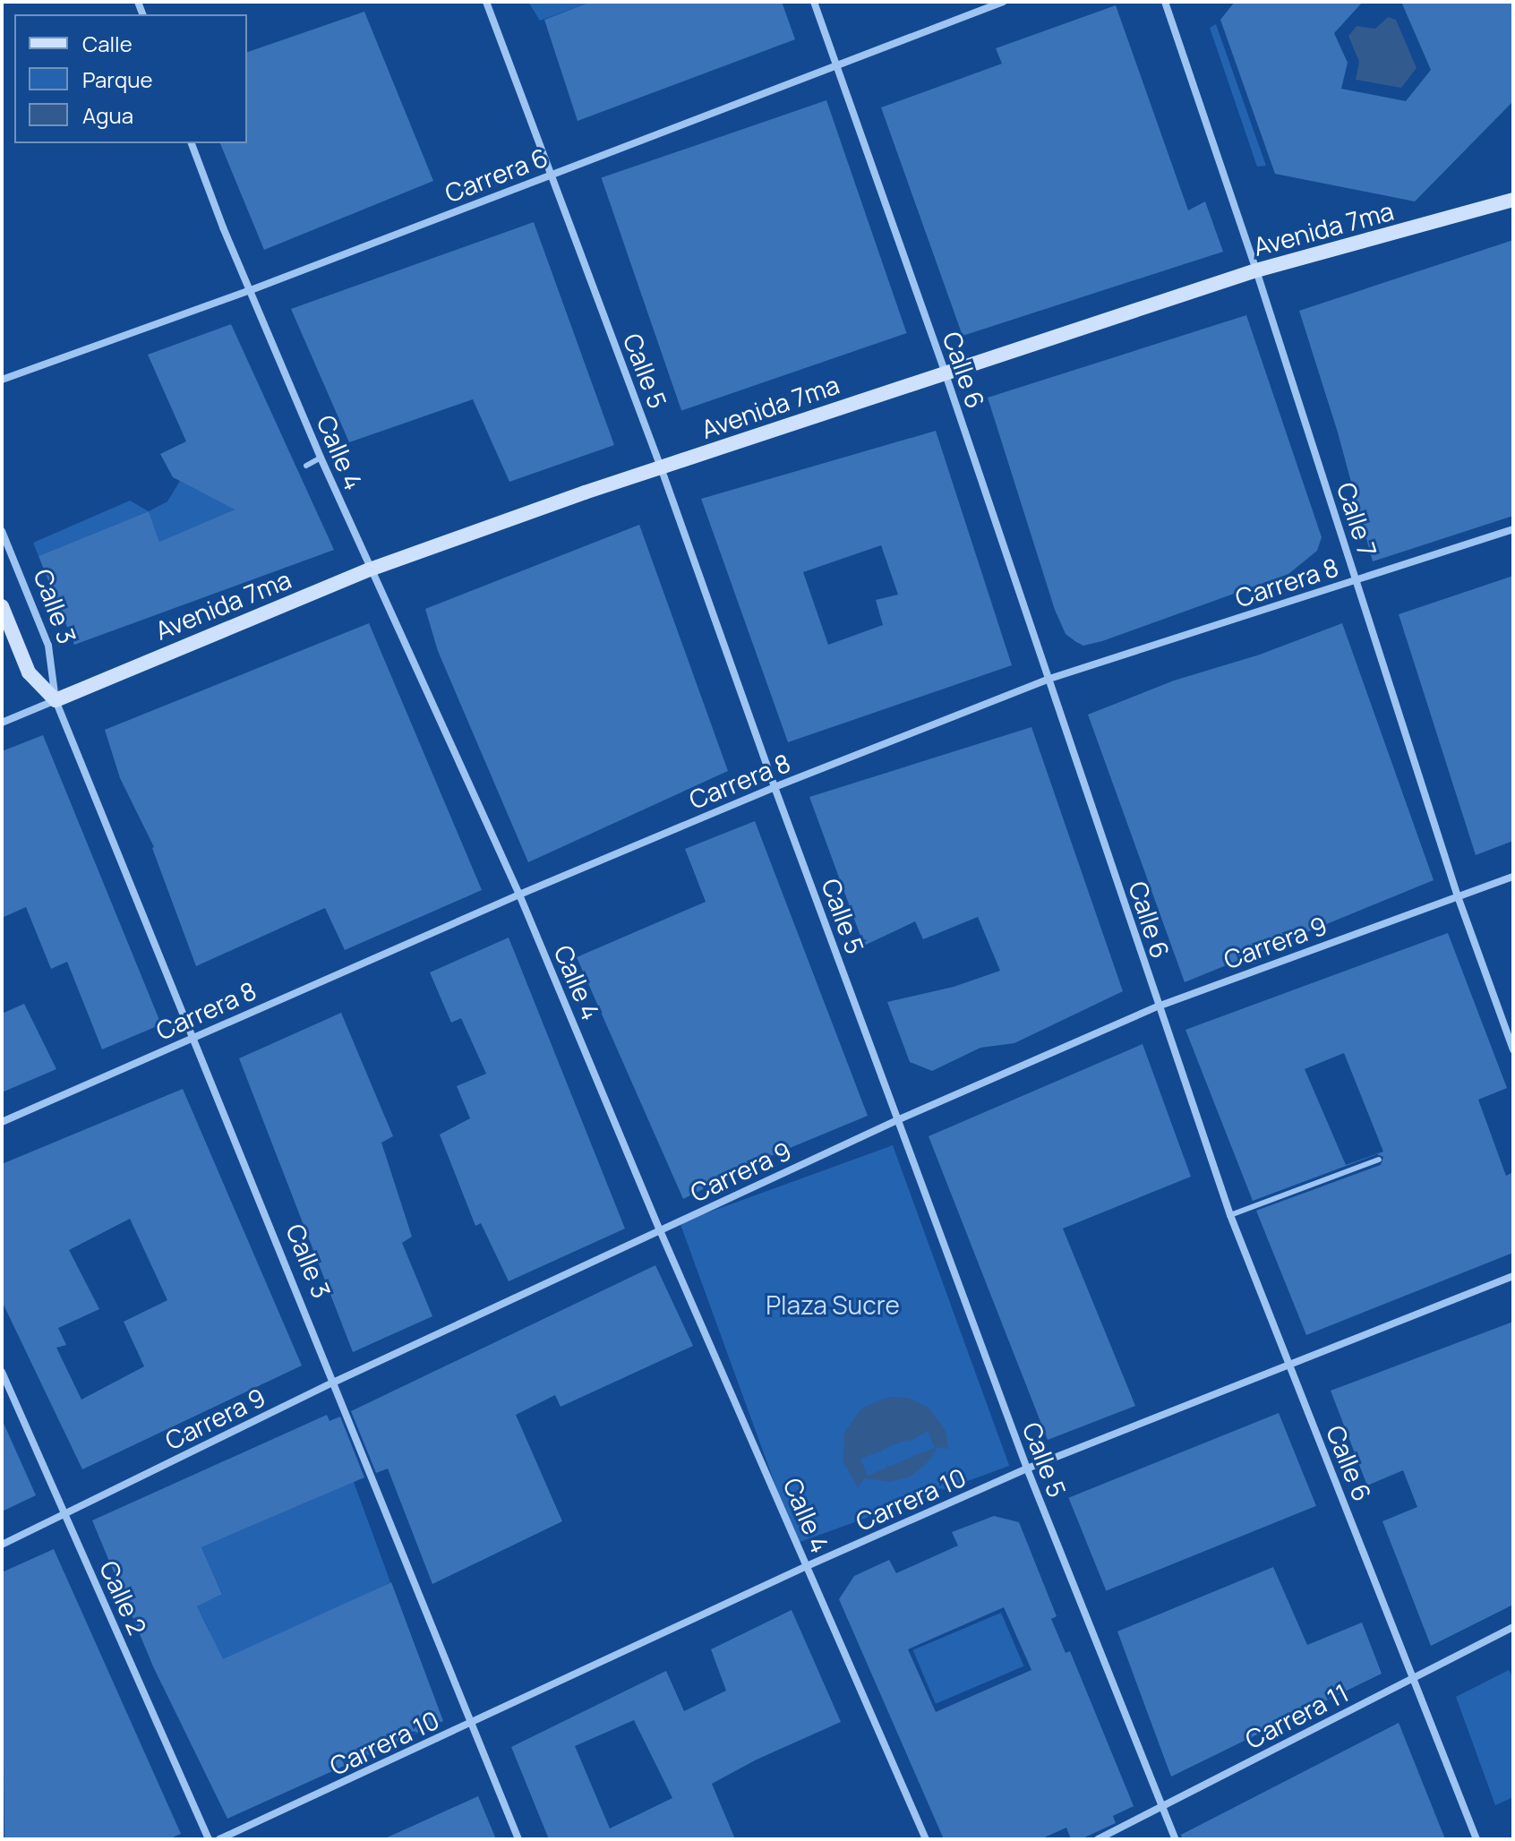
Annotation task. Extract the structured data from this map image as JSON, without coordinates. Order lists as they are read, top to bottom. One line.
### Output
{"streets":{"street":["Carrera 6","Avenida 7ma","Calle 6","Calle 5","Calle 4","Calle 7","Carrera 8","Calle 3","Carrera 9","Carrera 10","Calle 2","Carrera 11"]},"crossings":[["Carrera 6","Calle 6"],["Carrera 6","Calle 5"],["Carrera 6","Calle 4"],["Avenida 7ma","Calle 6"],["Avenida 7ma","Calle 5"],["Avenida 7ma","Calle 4"],["Avenida 7ma","Calle 7"],["Avenida 7ma","Calle 3"],["Calle 6","Carrera 8"],["Calle 6","Carrera 9"],["Calle 6","Carrera 10"],["Calle 6","Carrera 11"],["Calle 5","Carrera 8"],["Calle 5","Carrera 9"],["Calle 5","Carrera 10"],["Calle 5","Carrera 11"],["Calle 4","Carrera 8"],["Calle 4","Carrera 9"],["Calle 4","Carrera 10"],["Calle 7","Carrera 8"],["Calle 7","Carrera 9"],["Carrera 8","Calle 3"],["Calle 3","Carrera 9"],["Calle 3","Carrera 10"],["Carrera 9","Calle 2"]],"parks":["Plaza Sucre"],"legend":["Calle","Parque","Agua"]}
